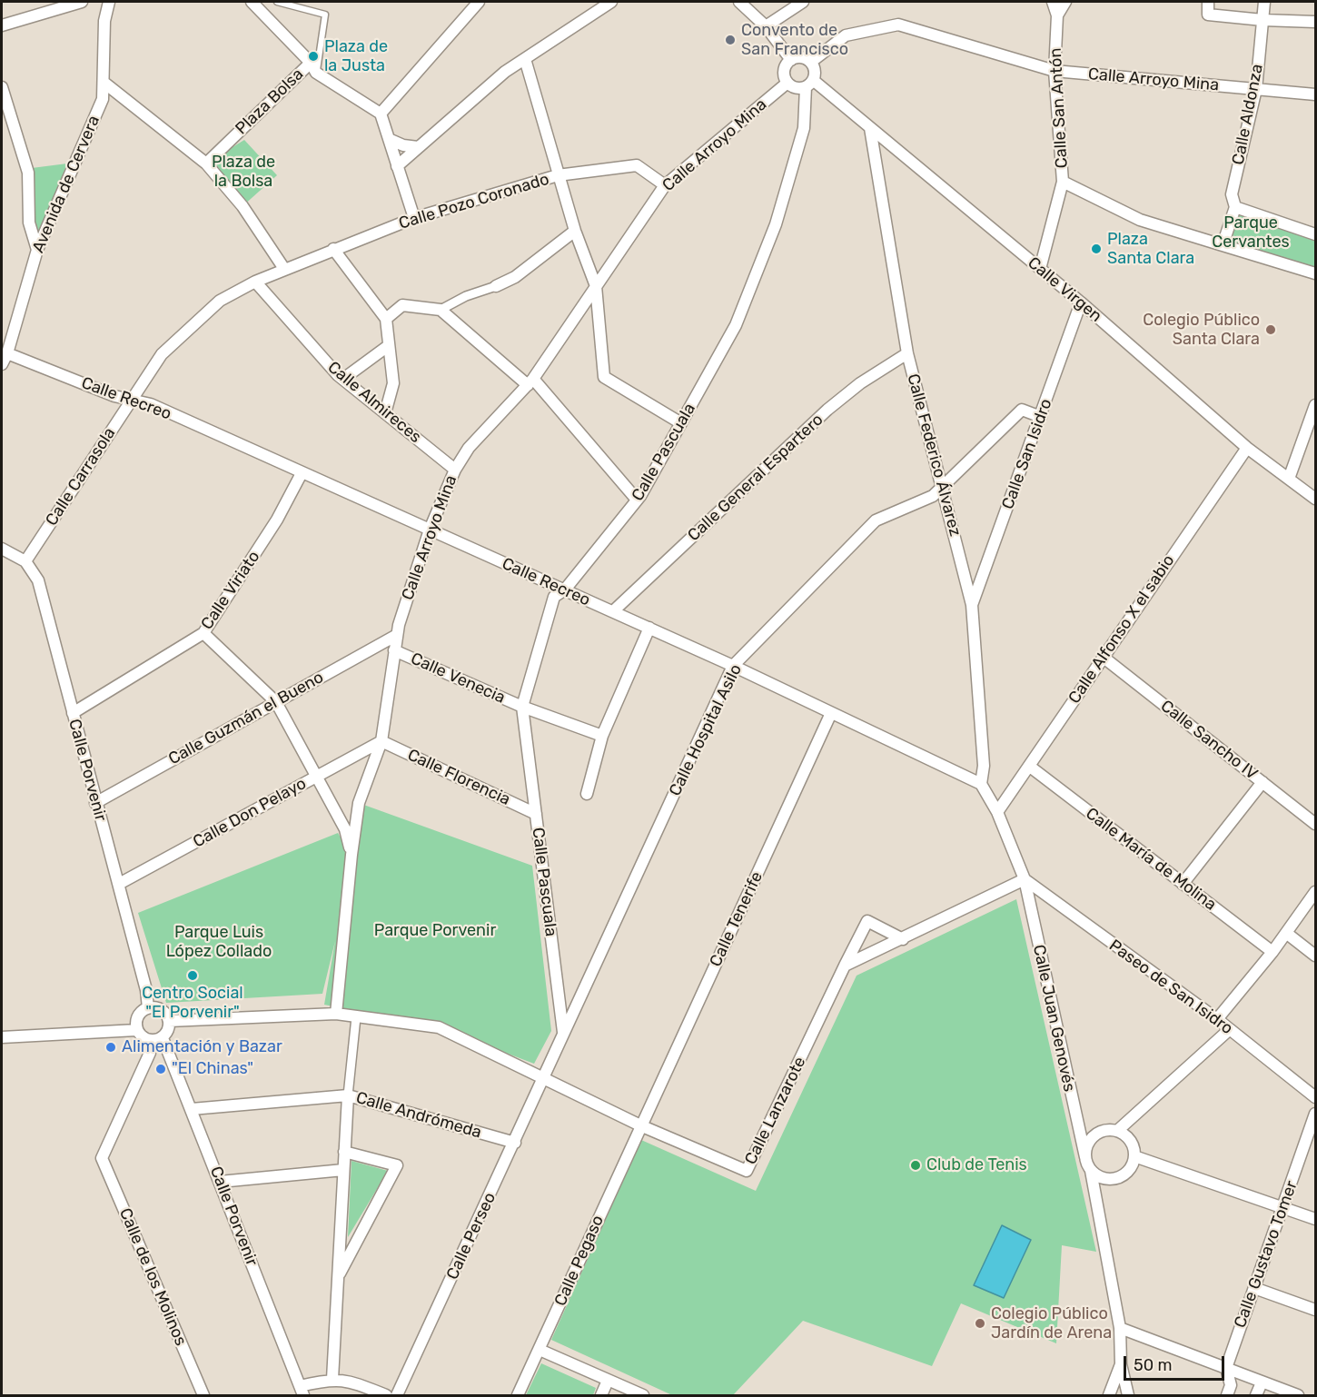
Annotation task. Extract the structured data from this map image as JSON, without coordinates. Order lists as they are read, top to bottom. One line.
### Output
{"streets":{"street":["Calle Arroyo Mina","Plaza Bolsa","Calle San Antón","Calle Aldonza","Avenida de Cervera","Calle Pozo Coronado","Calle Virgen","Calle Recreo","Calle Almireces","Calle Pascuala","Calle San Isidro","Calle Federico Álvarez","Calle Carrasola","Calle General Espartero","Calle Viriato","Calle Alfonso X el sabio","Calle Venecia","Calle Guzmán el Bueno","Calle Hospital Asilo","Calle Sancho IV","Calle Porvenir","Calle Florencia","Calle Don Pelayo","Calle María de Molina","Calle Tenerife","Paseo de San Isidro","Calle Juan Genovés","Calle Lanzarote","Calle Andrómeda","Calle Perseo","Calle Gustavo Tomer","Calle Pegaso","Calle de los Molinos"]},"crossings":[["Calle Arroyo Mina","Calle San Antón"],["Calle Arroyo Mina","Calle Aldonza"],["Calle Arroyo Mina","Calle Pozo Coronado"],["Calle Arroyo Mina","Calle Virgen"],["Calle Arroyo Mina","Calle Recreo"],["Calle Arroyo Mina","Calle Almireces"],["Calle Arroyo Mina","Calle Pascuala"],["Calle Arroyo Mina","Calle Venecia"],["Calle Arroyo Mina","Calle Guzmán el Bueno"],["Calle Arroyo Mina","Calle Florencia"],["Calle Arroyo Mina","Calle Don Pelayo"],["Calle Arroyo Mina","Calle Lanzarote"],["Avenida de Cervera","Calle Recreo"],["Calle Pozo Coronado","Calle Carrasola"],["Calle Virgen","Calle Pascuala"],["Calle Virgen","Calle San Isidro"],["Calle Virgen","Calle Federico Álvarez"],["Calle Virgen","Calle Alfonso X el sabio"],["Calle Recreo","Calle Pascuala"],["Calle Recreo","Calle Federico Álvarez"],["Calle Recreo","Calle Carrasola"],["Calle Recreo","Calle General Espartero"],["Calle Recreo","Calle Viriato"],["Calle Recreo","Calle Hospital Asilo"],["Calle Recreo","Calle Tenerife"],["Calle Almireces","Calle Carrasola"],["Calle Pascuala","Calle Venecia"],["Calle Pascuala","Calle Hospital Asilo"],["Calle Pascuala","Calle Florencia"],["Calle San Isidro","Calle Federico Álvarez"],["Calle San Isidro","Calle Hospital Asilo"],["Calle Federico Álvarez","Calle General Espartero"],["Calle Federico Álvarez","Calle Hospital Asilo"],["Calle Carrasola","Calle Porvenir"],["Calle Viriato","Calle Porvenir"],["Calle Alfonso X el sabio","Calle Sancho IV"],["Calle Alfonso X el sabio","Calle María de Molina"],["Calle Guzmán el Bueno","Calle Porvenir"],["Calle Hospital Asilo","Calle Lanzarote"],["Calle Hospital Asilo","Calle Perseo"],["Calle Porvenir","Calle Don Pelayo"],["Calle Porvenir","Calle Lanzarote"],["Calle Porvenir","Calle Andrómeda"],["Calle Porvenir","Calle de los Molinos"],["Calle Florencia","Calle Don Pelayo"],["Calle Tenerife","Calle Lanzarote"],["Calle Tenerife","Calle Pegaso"],["Paseo de San Isidro","Calle Juan Genovés"],["Calle Lanzarote","Calle Perseo"],["Calle Lanzarote","Calle Pegaso"],["Calle Lanzarote","Calle de los Molinos"],["Calle Andrómeda","Calle Perseo"]],"parks":["Plaza de la Bolsa","Parque Cervantes","Parque Porvenir","Parque Luis López Collado"],"places":["Convento de San Francisco","Plaza de la Justa","Plaza Santa Clara","Colegio Público Santa Clara","Centro Social \"El Porvenir\"","Alimentación y Bazar","\"El Chinas\"","Club de Tenis","Colegio Público Jardín de Arena"],"scale_bar":"50 m"}
